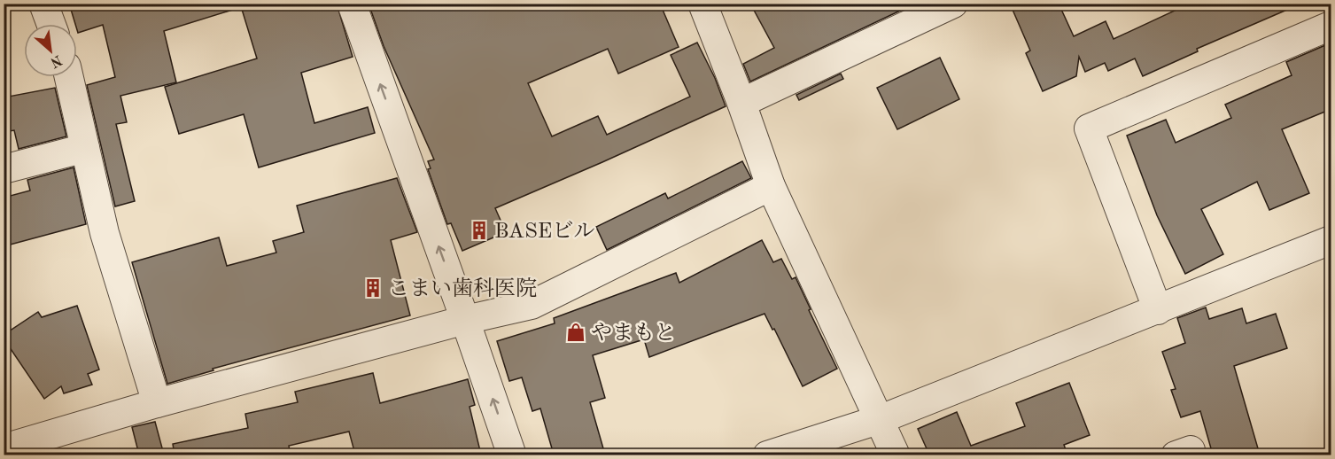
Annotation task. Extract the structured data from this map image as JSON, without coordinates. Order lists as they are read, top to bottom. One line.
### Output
{"places":{"building":["BASEビル","こまい歯科医院"],"shop":["やまもと"]},"north":"bottom right"}
